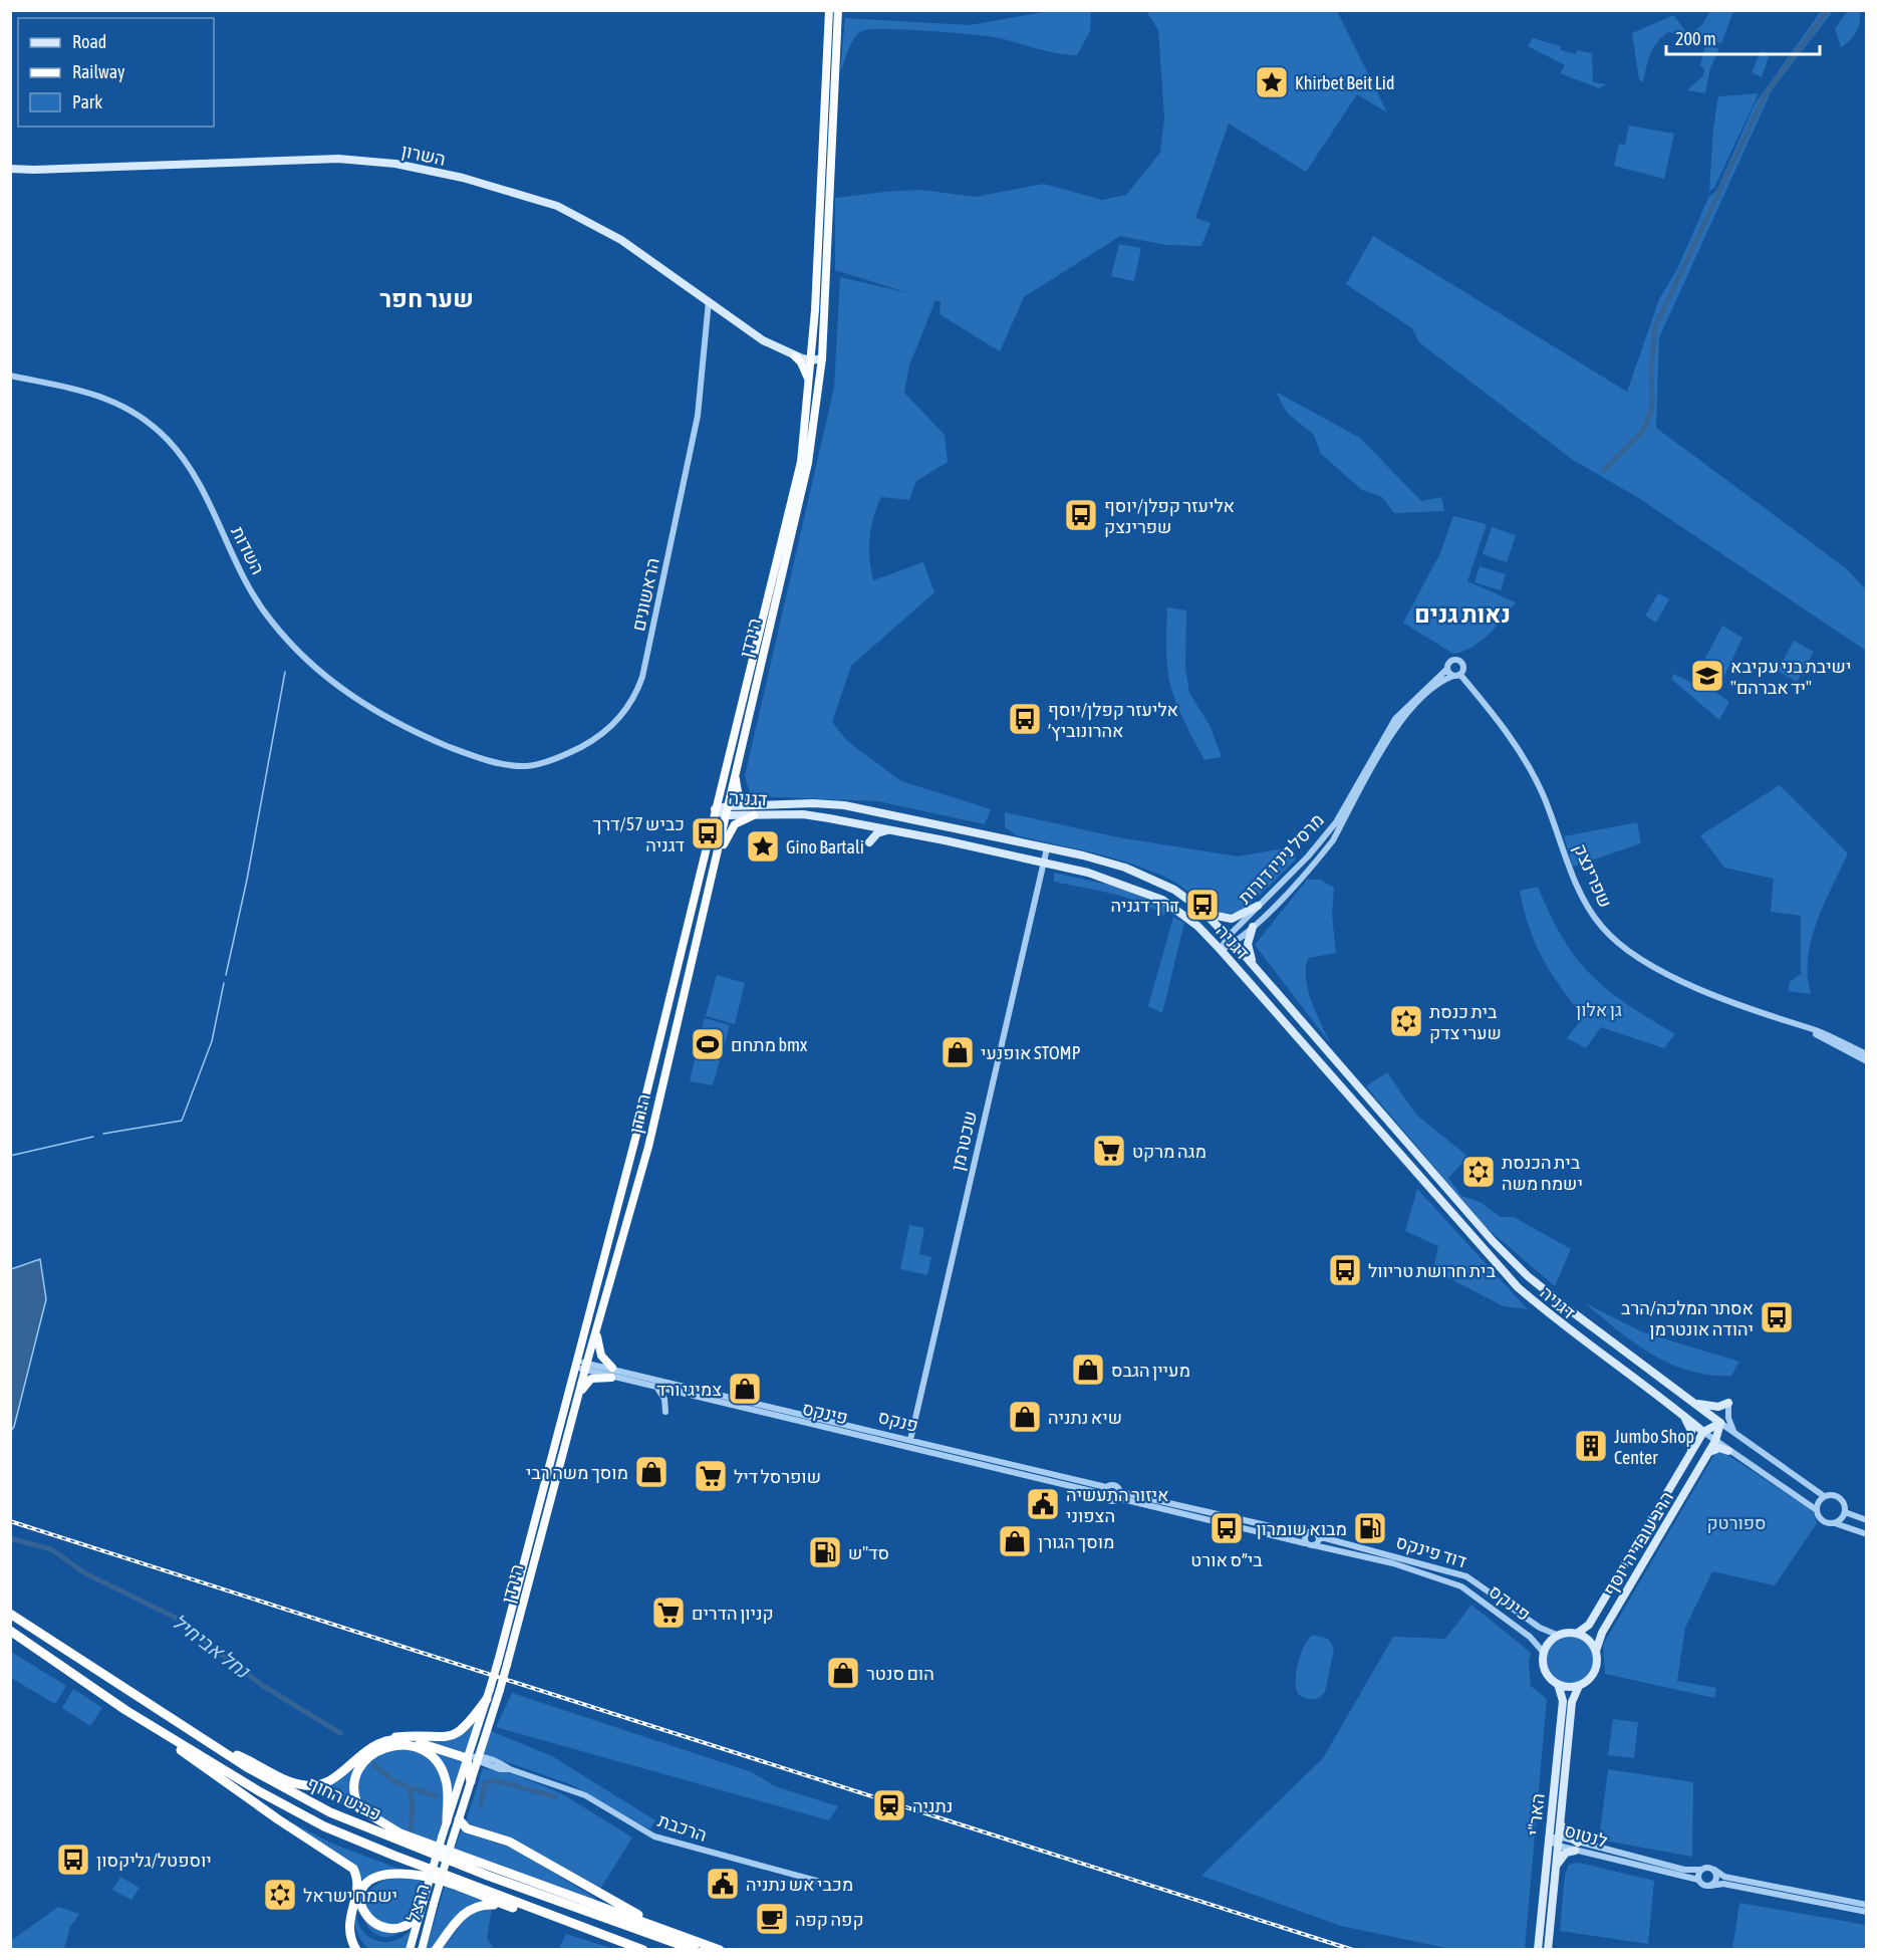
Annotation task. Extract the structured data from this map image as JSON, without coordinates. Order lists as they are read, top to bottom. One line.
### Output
{"streets":{"highway":["הירדן","כביש החוף","הרצל"],"main road":["השרון","דגניה","הרב עובדיה יוסף","האר\"י"],"street":["השדות","הראשונים","מרסל ניניו דורות","שפרינצק","שכטרמן","פינקס","פנקס","דוד פינקס","הרכבת","לנטוס"]},"crossings":[["השרון","הראשונים"],["השרון","הירדן"],["השדות","הראשונים"],["הירדן","דגניה"],["הירדן","פינקס"],["הירדן","הרכבת"],["הירדן","הרצל"],["דגניה","מרסל ניניו דורות"],["דגניה","שכטרמן"],["דגניה","הרב עובדיה יוסף"],["מרסל ניניו דורות","שפרינצק"],["שכטרמן","פנקס"],["פינקס","פנקס"],["פינקס","הרב עובדיה יוסף"],["פינקס","דוד פינקס"],["פינקס","האר\"י"],["הרב עובדיה יוסף","דוד פינקס"],["הרב עובדיה יוסף","האר\"י"],["דוד פינקס","האר\"י"],["האר\"י","לנטוס"]],"districts":["שער חפר","נאות גנים"],"water":["נחל אביחיל"],"parks":["גן אלון","ספורטק"],"places":{"place":["Khirbet Beit Lid","Gino Bartali"],"bus stop":["אליעזר קפלן/יוסף שפרינצק","אליעזר קפלן/יוסף אהרונוביץ׳","כביש 57/דרך דגניה","דרך דגניה","בית חרושת טריוול","אסתר המלכה/הרב יהודה אונטרמן","בי״ס אורט","יוספטל/גליקסון"],"school or university":["ישיבת בני עקיבא \"יד אברהם\""],"synagogue":["בית כנסת שערי צדק","בית הכנסת ישמח משה","ישמח ישראל"],"sports":["מתחם bmx"],"shop":["אופנעי STOMP","מעיין הגבס","צמיגי ורד","שיא נתניה","מוסך משה רבי","מוסך הגורן","הום סנטר"],"supermarket":["מגה מרקט","שופרסל דיל","קניון הדרים"],"building":["Jumbo Shop Center"],"public building":["איזור התעשיה הצפוני","מכבי אש נתניה"],"fuel station":["מבוא שומרון","סד\"ש"],"station":["נתניה"],"cafe":["קפה קפה"]},"legend":["Road","Railway","Park"],"scale_bar":"200 m"}
